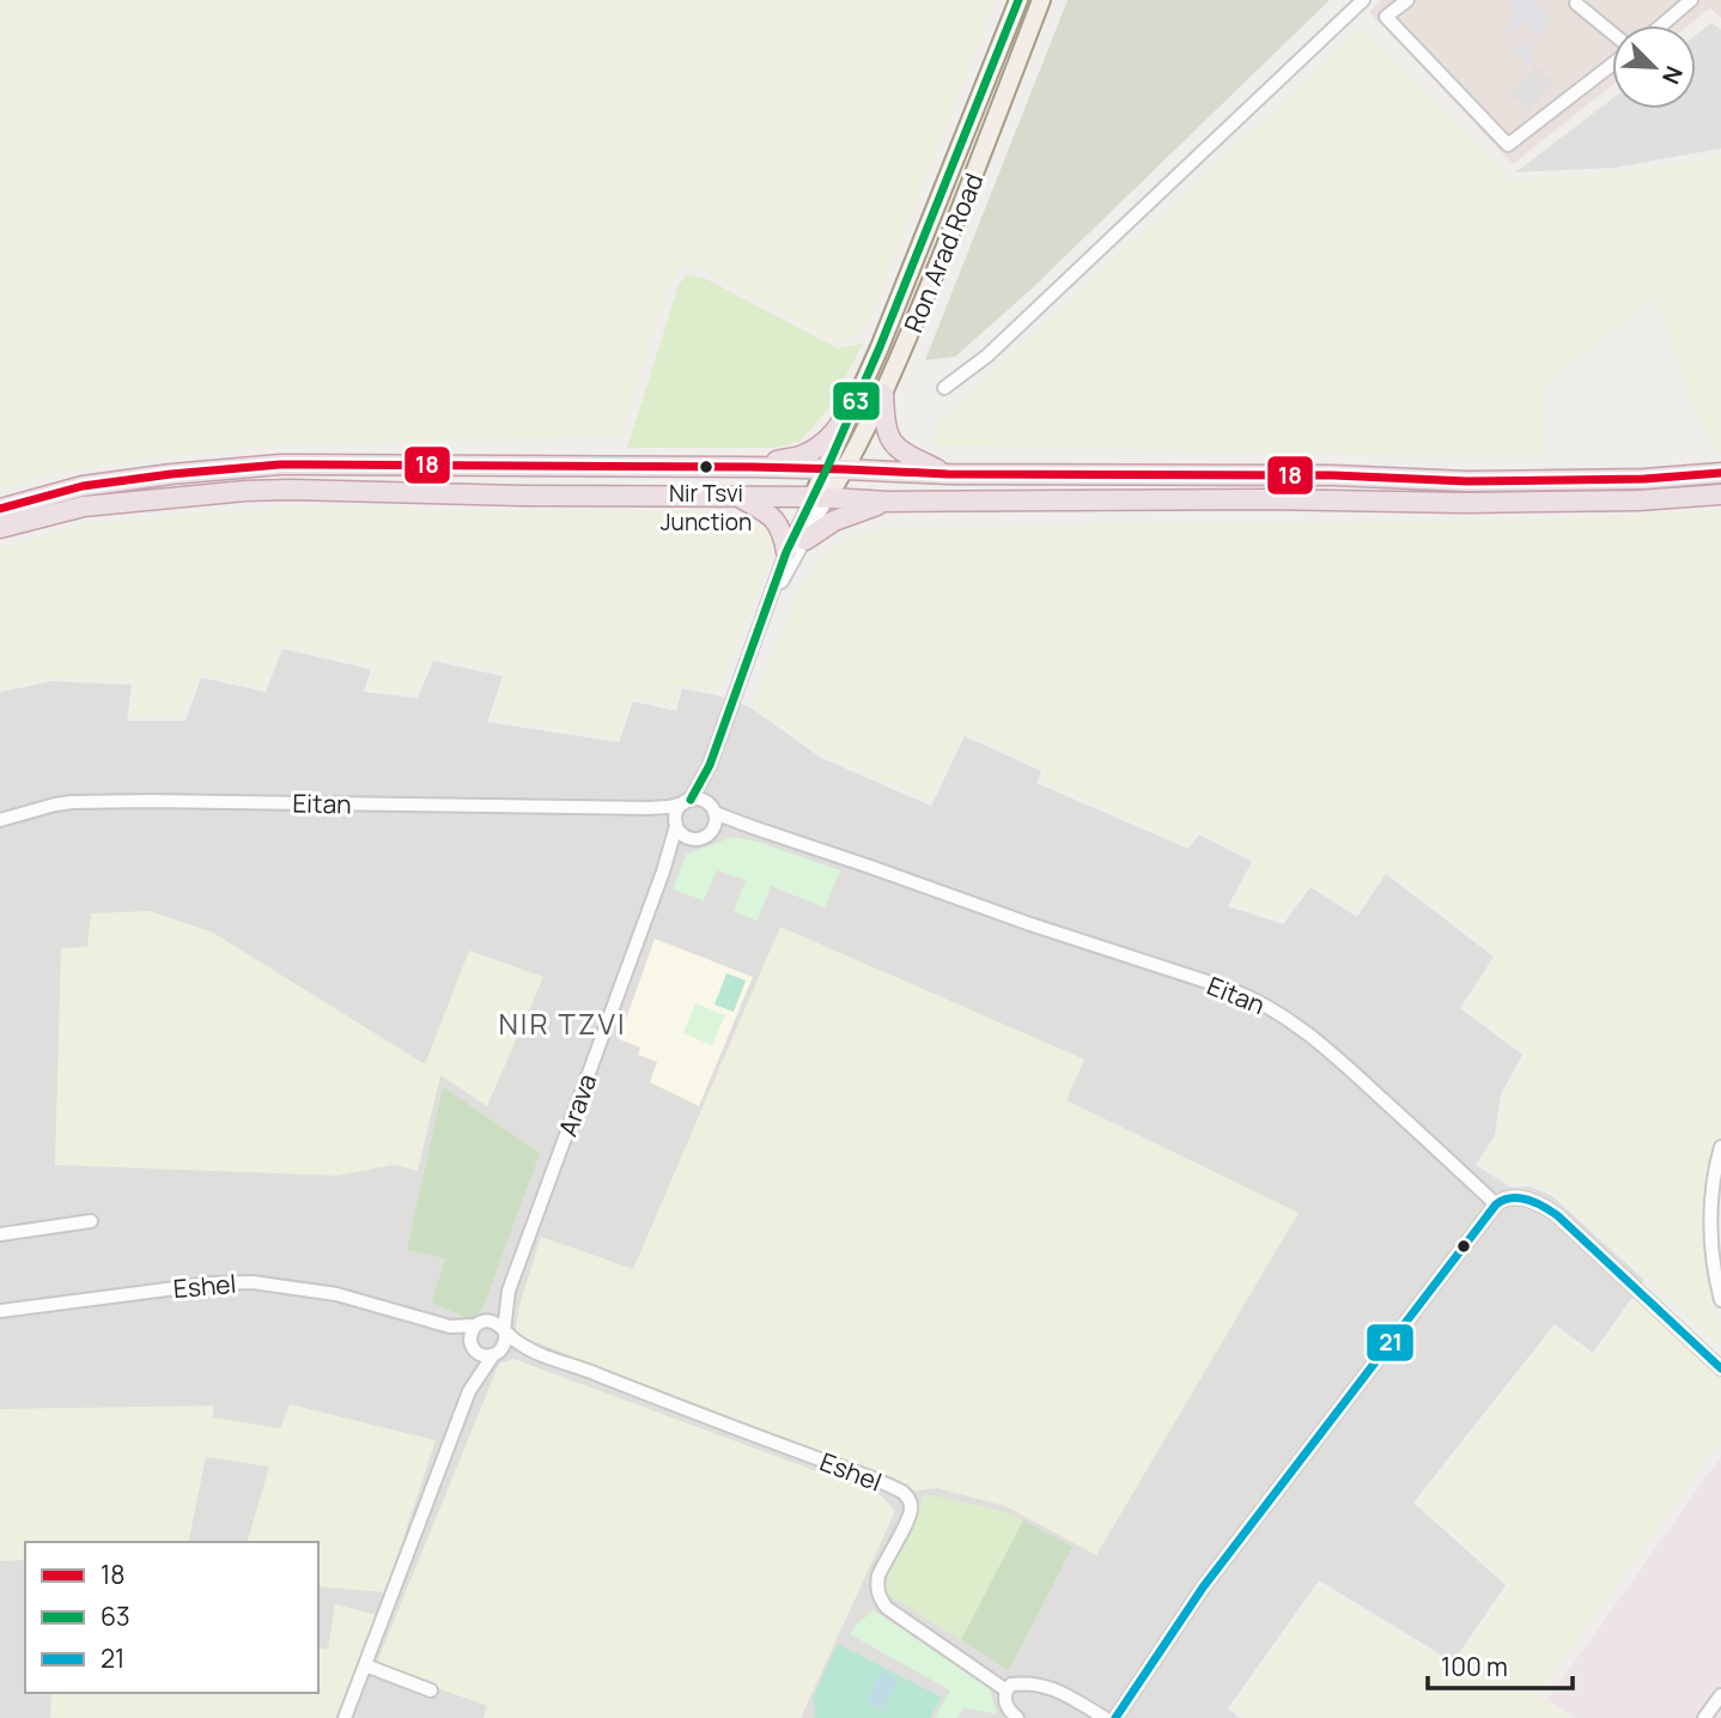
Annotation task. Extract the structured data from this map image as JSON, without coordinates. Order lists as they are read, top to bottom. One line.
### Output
{"streets":{"main road":["Ron Arad Road"],"street":["Eitan","Arava","Eshel"]},"crossings":[["Eitan","Arava"],["Arava","Eshel"]],"districts":["NIR TZVI"],"places":["Nir Tsvi Junction"],"lines":["transit line 63","transit line 18","transit line 21"],"legend":["18","63","21"],"scale_bar":"100 m","north":"bottom right"}
